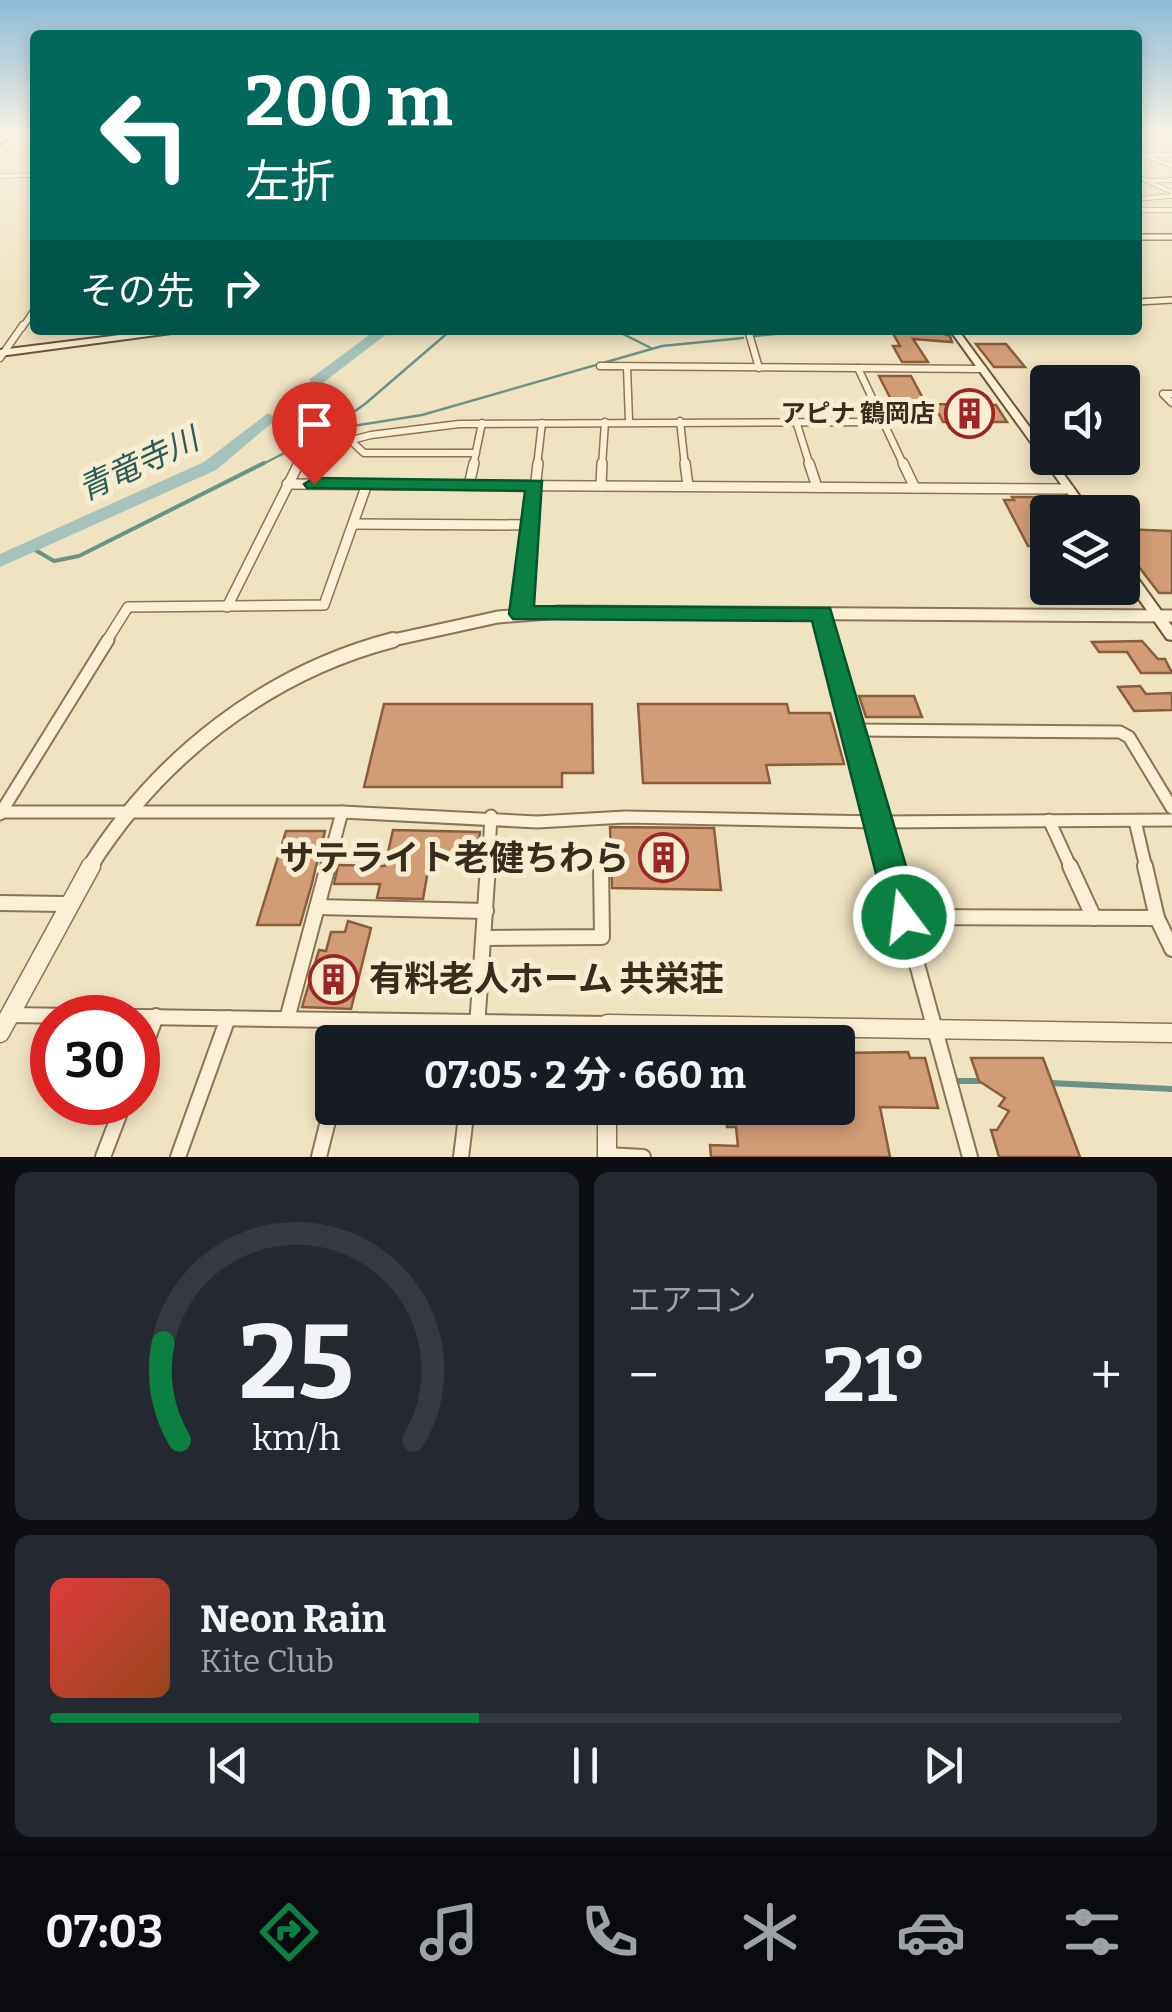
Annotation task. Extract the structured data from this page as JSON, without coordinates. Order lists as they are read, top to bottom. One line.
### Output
{"water":["青竜寺川"],"places":{"building":["アピナ 鶴岡店","サテライト老健ちわら","有料老人ホーム 共栄荘"]},"page":{"turn":["200 m","左折"],"then":"その先","limit":"30","trip":"07:05 · 2 分 · 660 m","tile":"エアコン","heat":["−","21°","+"],"song":["Neon Rain","Kite Club"],"tabs":"07:03","gauge":["25","km/h"]}}
